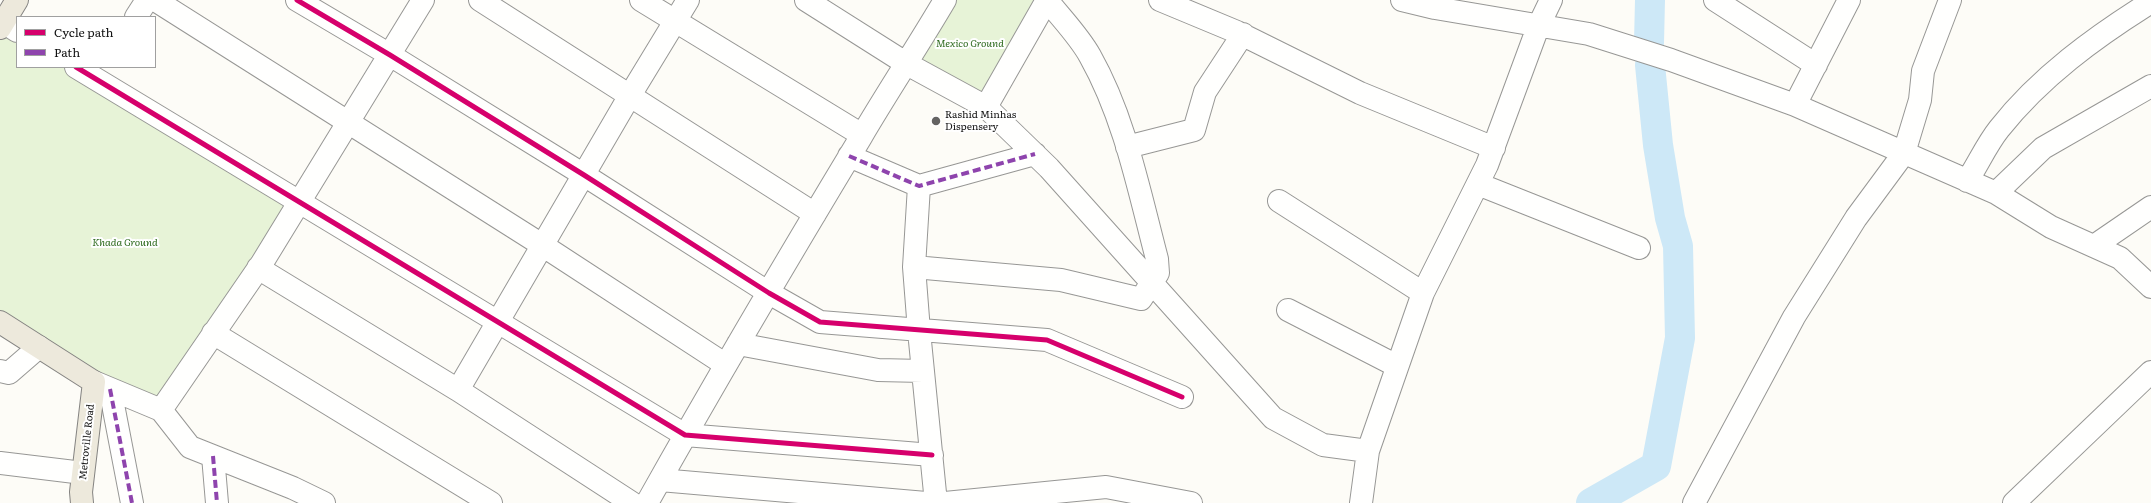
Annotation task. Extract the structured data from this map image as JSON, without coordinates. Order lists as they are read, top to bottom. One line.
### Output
{"streets":{"main road":["Metroville Road"]},"parks":["Mexico Ground","Khada Ground"],"places":["Rashid Minhas Dispensery"],"legend":["Cycle path","Path"]}
